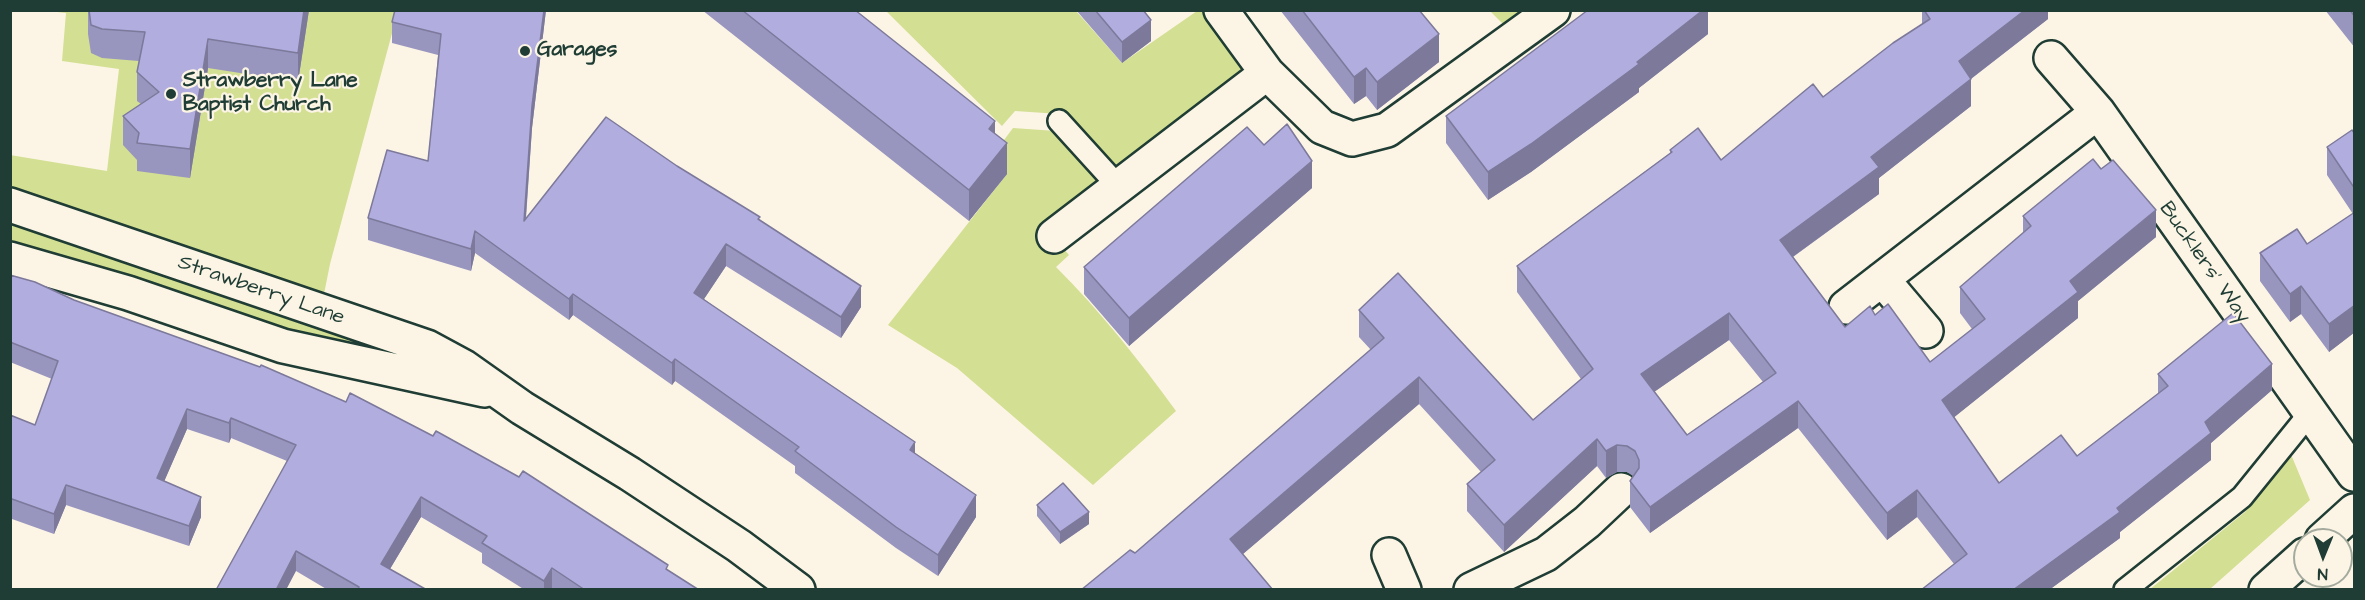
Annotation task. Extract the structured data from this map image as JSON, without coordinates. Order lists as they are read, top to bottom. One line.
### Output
{"streets":{"street":["Bucklers' Way","Strawberry Lane"]},"places":["Garages","Strawberry Lane Baptist Church"],"north":"bottom"}
